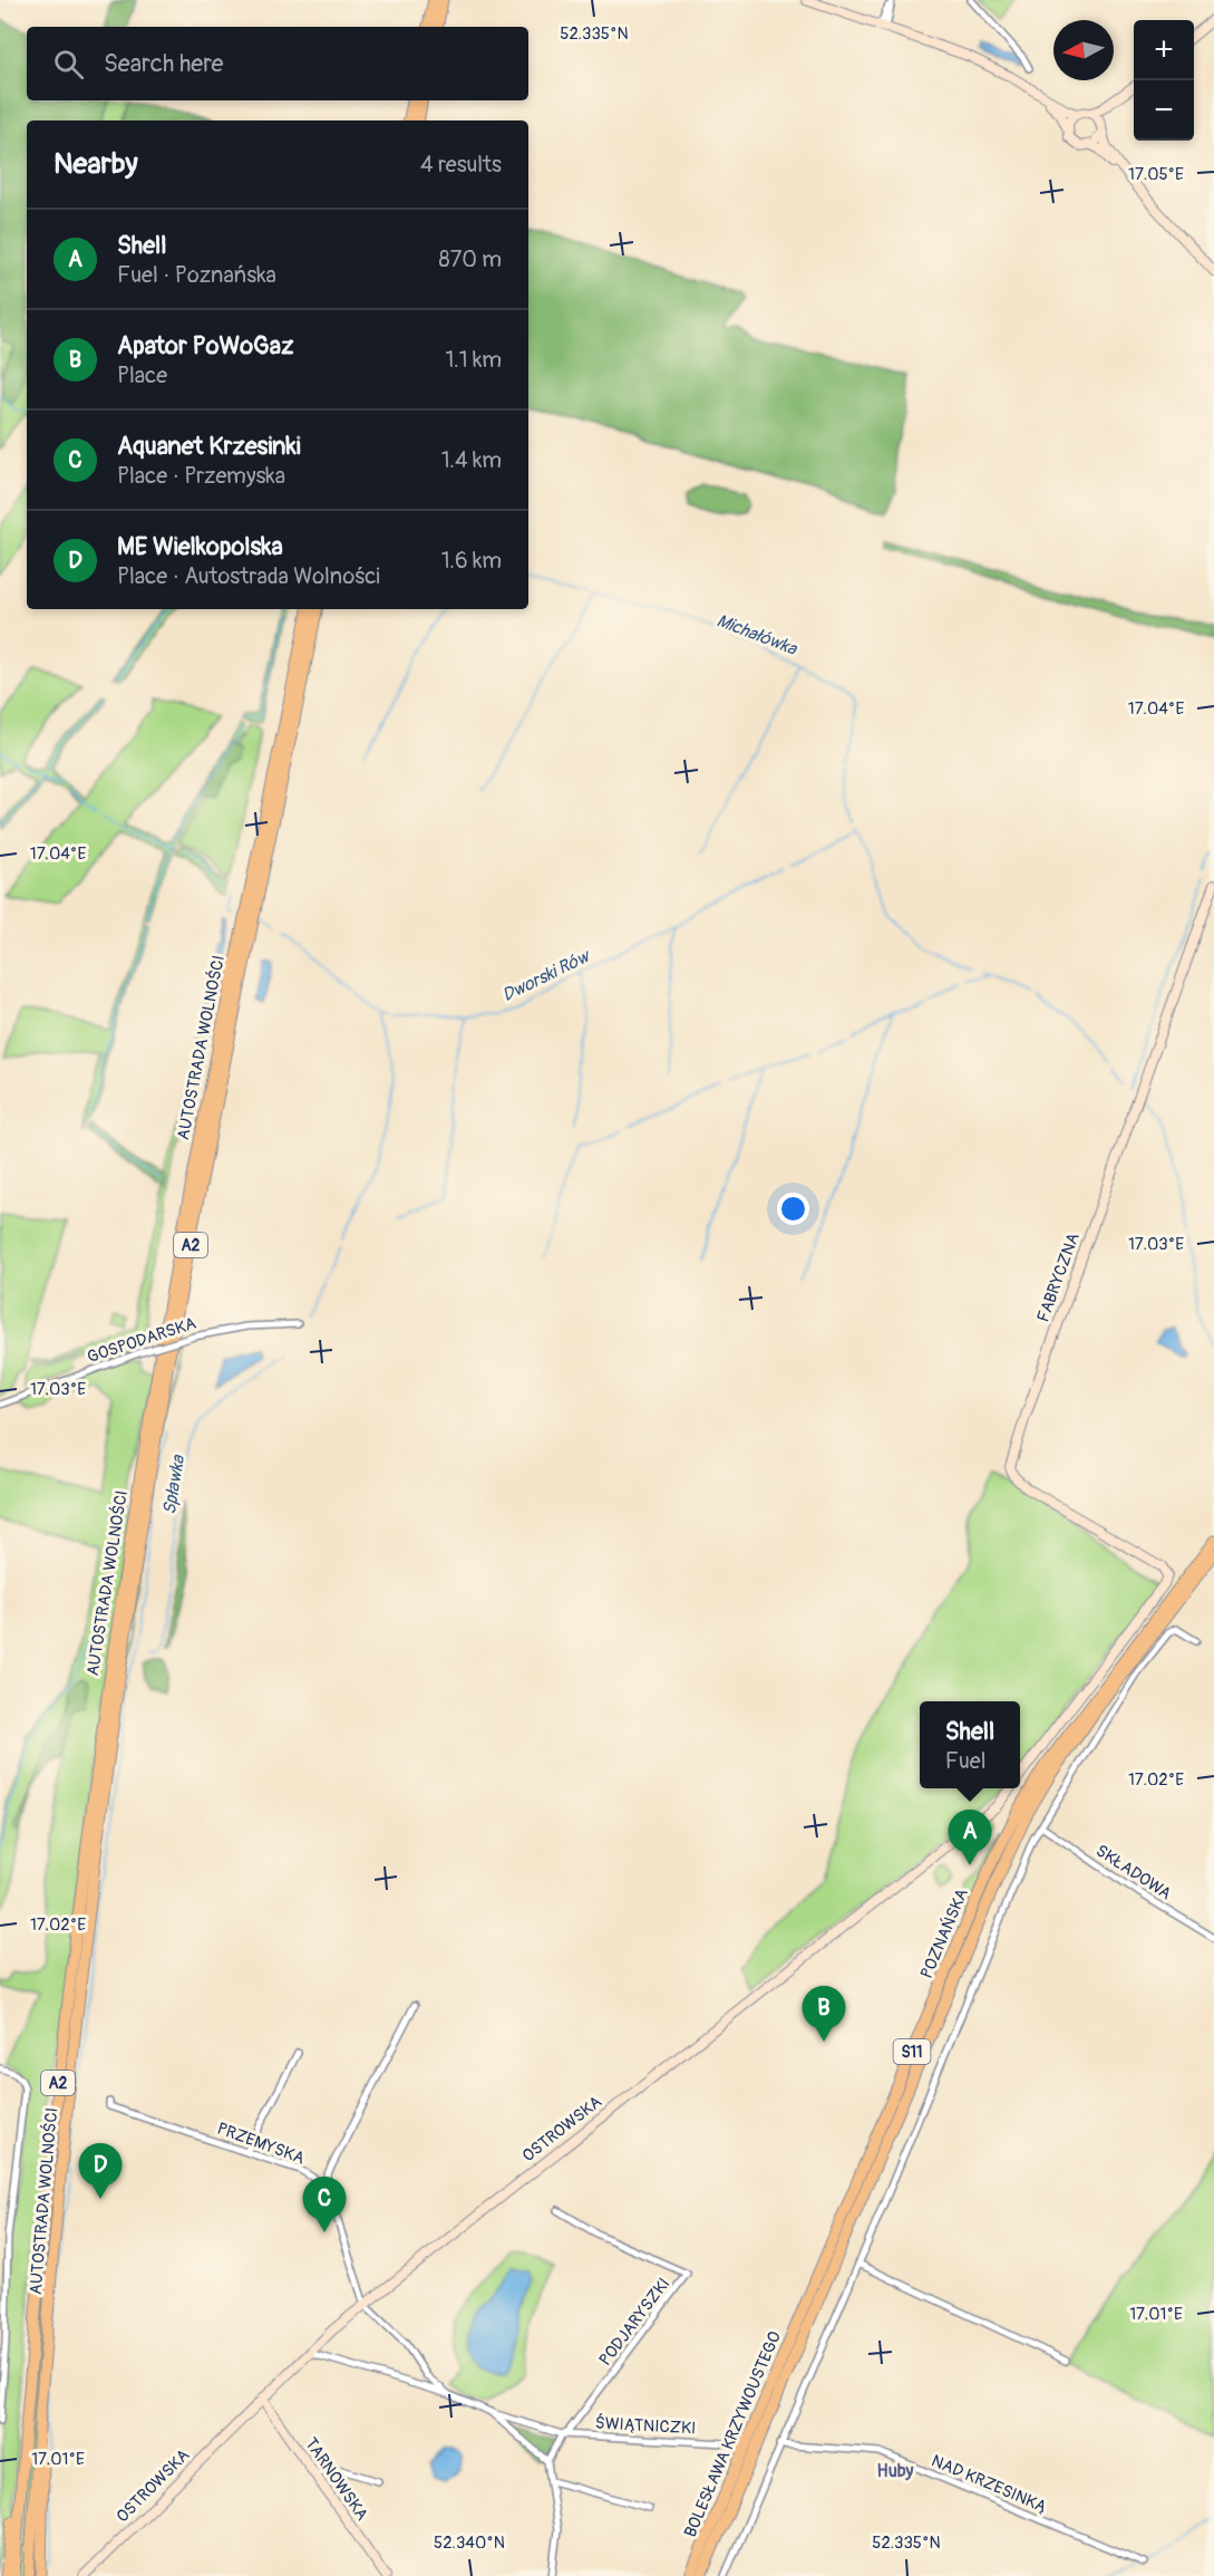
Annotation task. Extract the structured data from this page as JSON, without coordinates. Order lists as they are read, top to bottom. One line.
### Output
{"streets":{"highway":["AUTOSTRADA WOLNOŚCI","A2","POZNAŃSKA","S11","BOLESŁAWA KRZYWOUSTEGO"],"street":["FABRYCZNA","GOSPODARSKA","SKŁADOWA","OSTROWSKA","PRZEMYSKA","PODJARYSZKI","ŚWIĄTNICZKI","TARNOWSKA","NAD KRZESINKĄ"]},"crossings":[["FABRYCZNA","OSTROWSKA"],["POZNAŃSKA","BOLESŁAWA KRZYWOUSTEGO"],["OSTROWSKA","ŚWIĄTNICZKI"],["OSTROWSKA","TARNOWSKA"],["PODJARYSZKI","ŚWIĄTNICZKI"]],"districts":["Huby"],"water":["Michałówka","Dworski Rów","Spławka"],"north":"left","page":{"map_buttons":["+","−"],"search":"Search here","heading":["Nearby","4 results"],"list":[{"mark":"A","name":"Shell","note":"Fuel · Poznańska","value":"870 m"},{"mark":"B","name":"Apator PoWoGaz","note":"Place","value":"1.1 km"},{"mark":"C","name":"Aquanet Krzesinki","note":"Place · Przemyska","value":"1.4 km"},{"mark":"D","name":"ME Wielkopolska","note":"Place · Autostrada Wolności","value":"1.6 km"}],"popup":["Shell","Fuel"],"pins":["A","B","D","C"]},"coordinates":["52.335°N","17.05°E","17.04°E","17.03°E","17.02°E","17.01°E","52.340°N"]}
